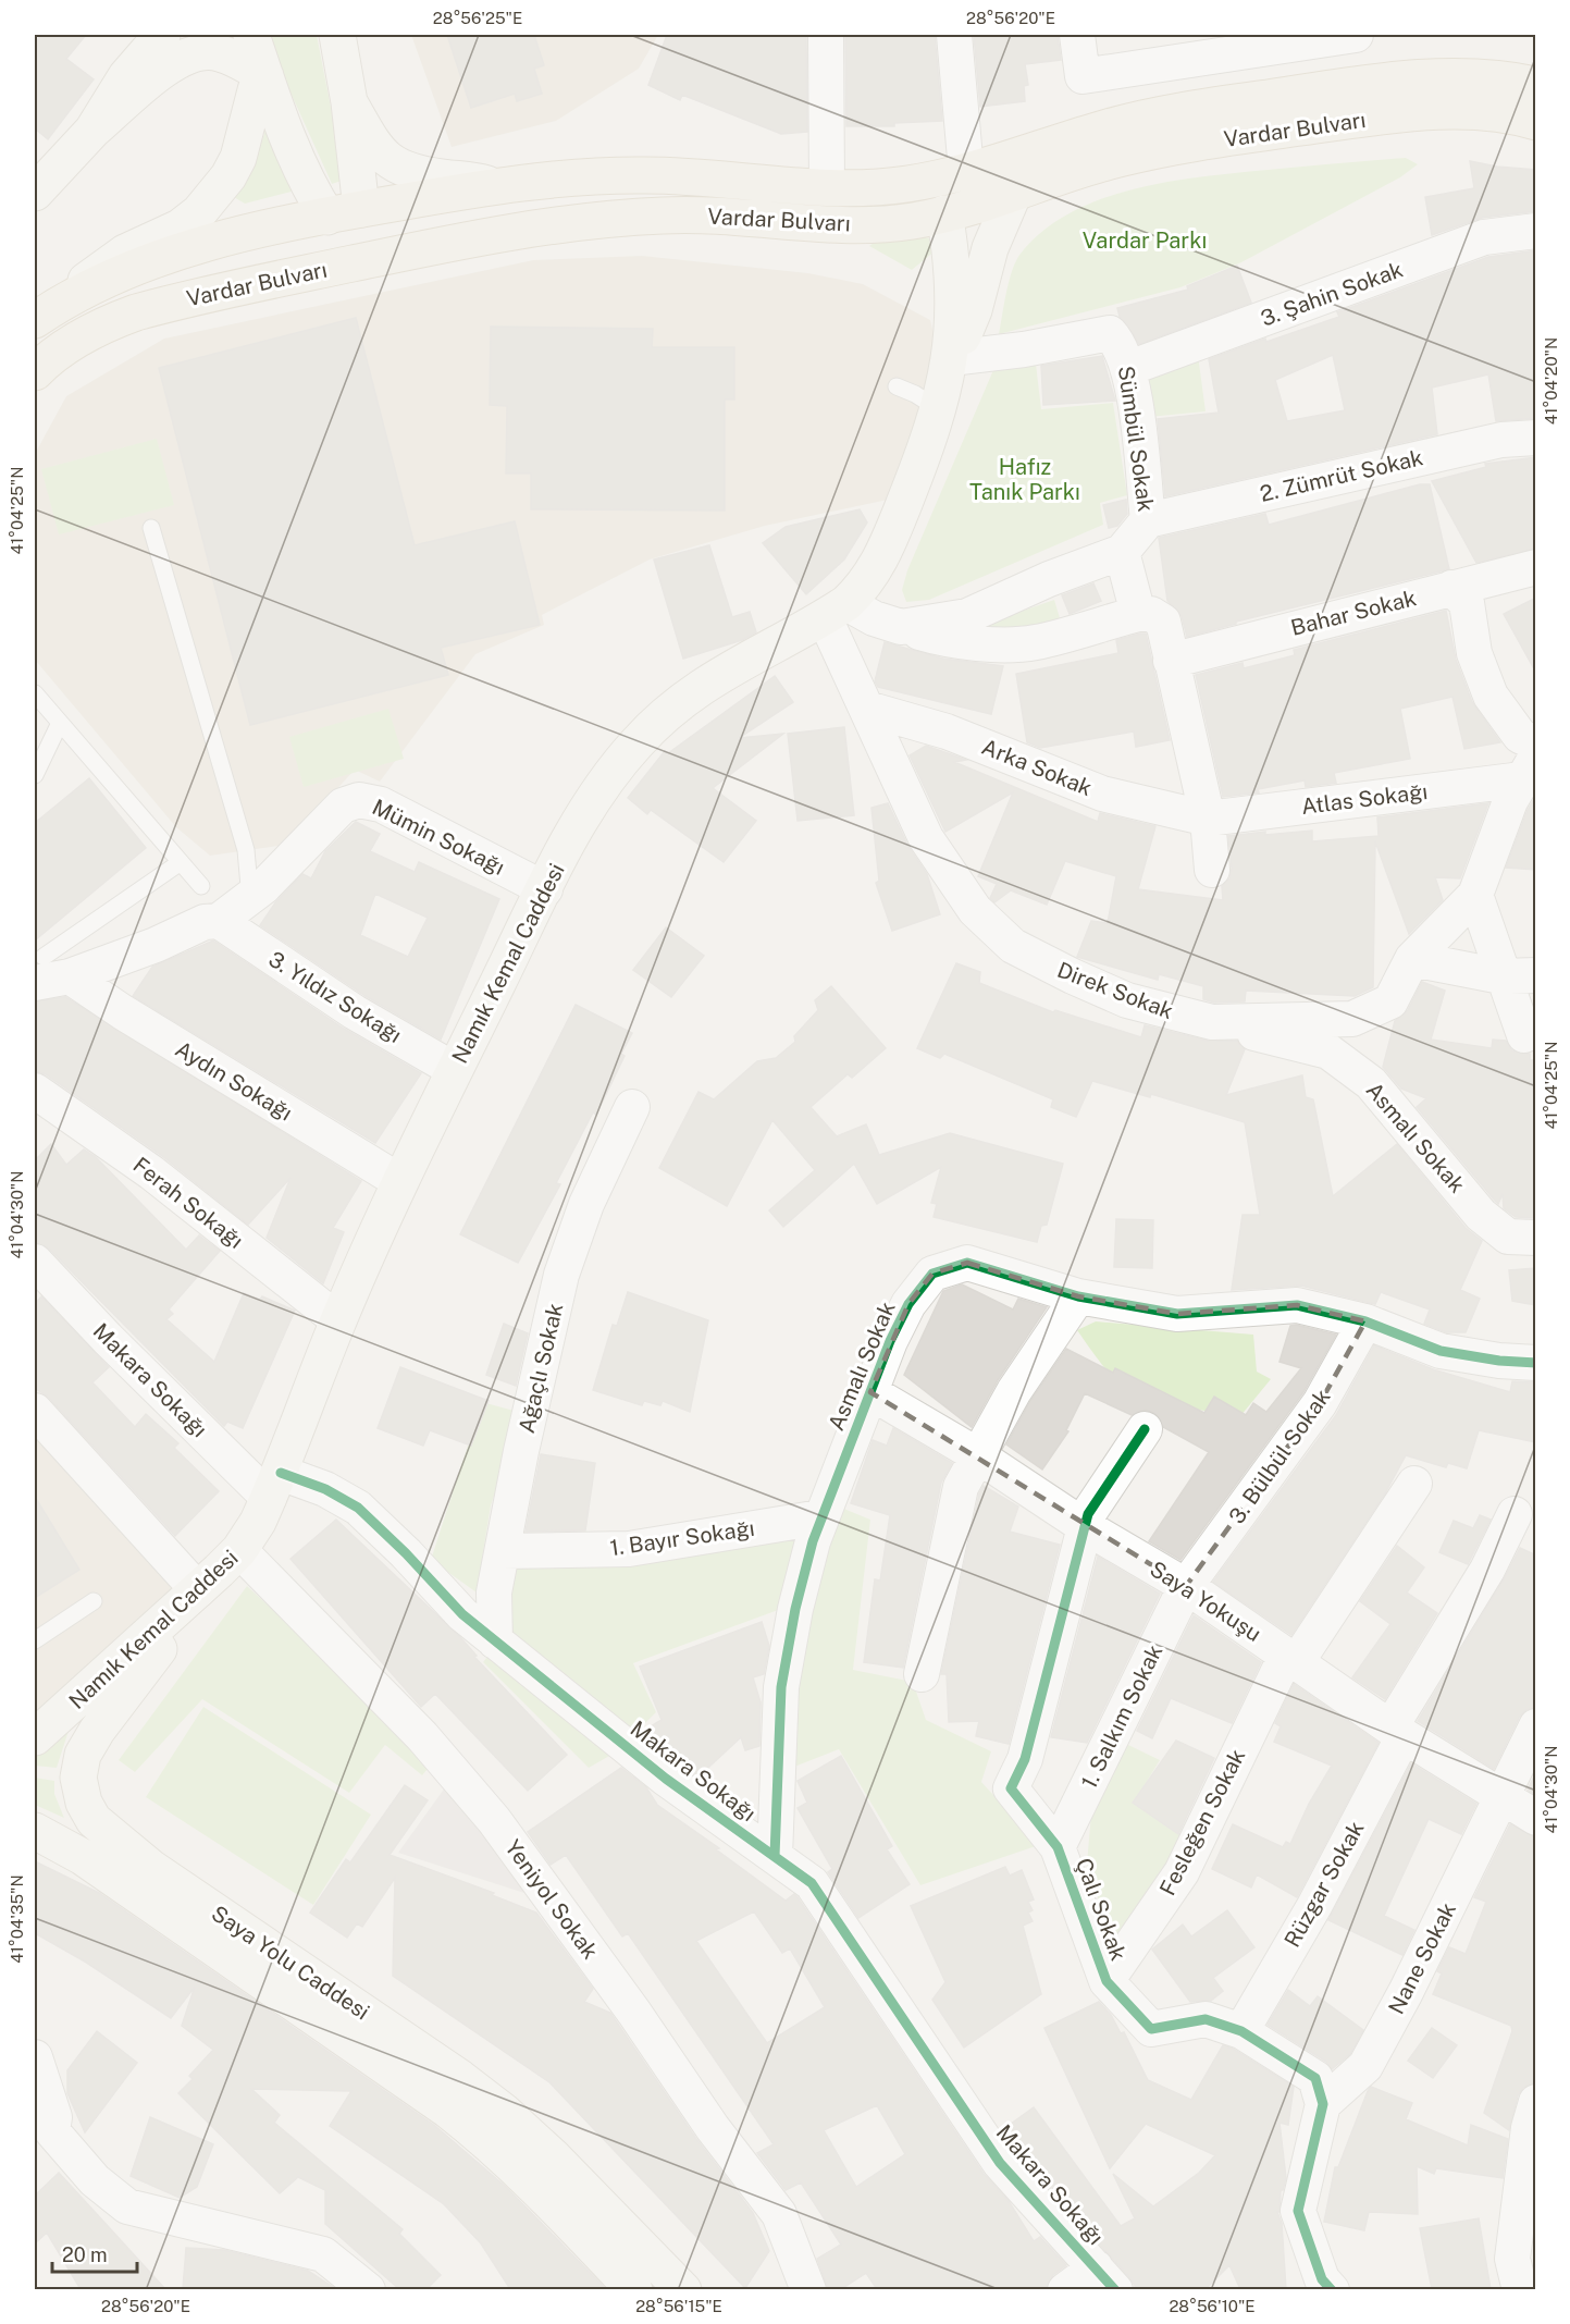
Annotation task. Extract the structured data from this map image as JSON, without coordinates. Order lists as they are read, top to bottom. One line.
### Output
{"streets":{"main road":["Vardar Bulvarı","Namık Kemal Caddesi","Saya Yolu Caddesi"],"street":["3. Şahin Sokak","Sümbül Sokak","2. Zümrüt Sokak","Bahar Sokak","Arka Sokak","Atlas Sokağı","Mümin Sokağı","Direk Sokak","3. Yıldız Sokağı","Aydın Sokağı","Asmalı Sokak","Ferah Sokağı","Ağaçlı Sokak","Makara Sokağı","3. Bülbül Sokak","1. Bayır Sokağı","Saya Yokuşu","1. Salkım Sokak","Fesleğen Sokak","Rüzgar Sokak","Yeniyol Sokak","Çalı Sokak","Nane Sokak"]},"crossings":[["Vardar Bulvarı","Namık Kemal Caddesi"],["3. Şahin Sokak","Sümbül Sokak"],["Sümbül Sokak","2. Zümrüt Sokak"],["Sümbül Sokak","Namık Kemal Caddesi"],["Arka Sokak","Atlas Sokağı"],["Arka Sokak","Direk Sokak"],["Atlas Sokağı","Direk Sokak"],["Mümin Sokağı","Namık Kemal Caddesi"],["Mümin Sokağı","3. Yıldız Sokağı"],["Mümin Sokağı","Aydın Sokağı"],["Namık Kemal Caddesi","Direk Sokak"],["Namık Kemal Caddesi","3. Yıldız Sokağı"],["Namık Kemal Caddesi","Aydın Sokağı"],["Namık Kemal Caddesi","Ferah Sokağı"],["Namık Kemal Caddesi","Makara Sokağı"],["Namık Kemal Caddesi","Yeniyol Sokak"],["Namık Kemal Caddesi","Saya Yolu Caddesi"],["Direk Sokak","Asmalı Sokak"],["Asmalı Sokak","Makara Sokağı"],["Asmalı Sokak","3. Bülbül Sokak"],["Asmalı Sokak","1. Bayır Sokağı"],["Asmalı Sokak","Saya Yokuşu"],["Ağaçlı Sokak","Makara Sokağı"],["Ağaçlı Sokak","1. Bayır Sokağı"],["3. Bülbül Sokak","Saya Yokuşu"],["3. Bülbül Sokak","1. Salkım Sokak"],["Saya Yokuşu","1. Salkım Sokak"],["Saya Yokuşu","Fesleğen Sokak"],["Saya Yokuşu","Rüzgar Sokak"],["Saya Yokuşu","Çalı Sokak"],["Saya Yokuşu","Nane Sokak"],["1. Salkım Sokak","Çalı Sokak"],["Fesleğen Sokak","Çalı Sokak"],["Rüzgar Sokak","Çalı Sokak"],["Çalı Sokak","Nane Sokak"]],"parks":["Vardar Parkı","Hafız Tanık Parkı"],"scale_bar":"20 m","coordinates":["28°56'25\"E","28°56'20\"E","41°04'20\"N","41°04'25\"N","41°04'30\"N","41°04'35\"N","28°56'15\"E","28°56'10\"E"]}
